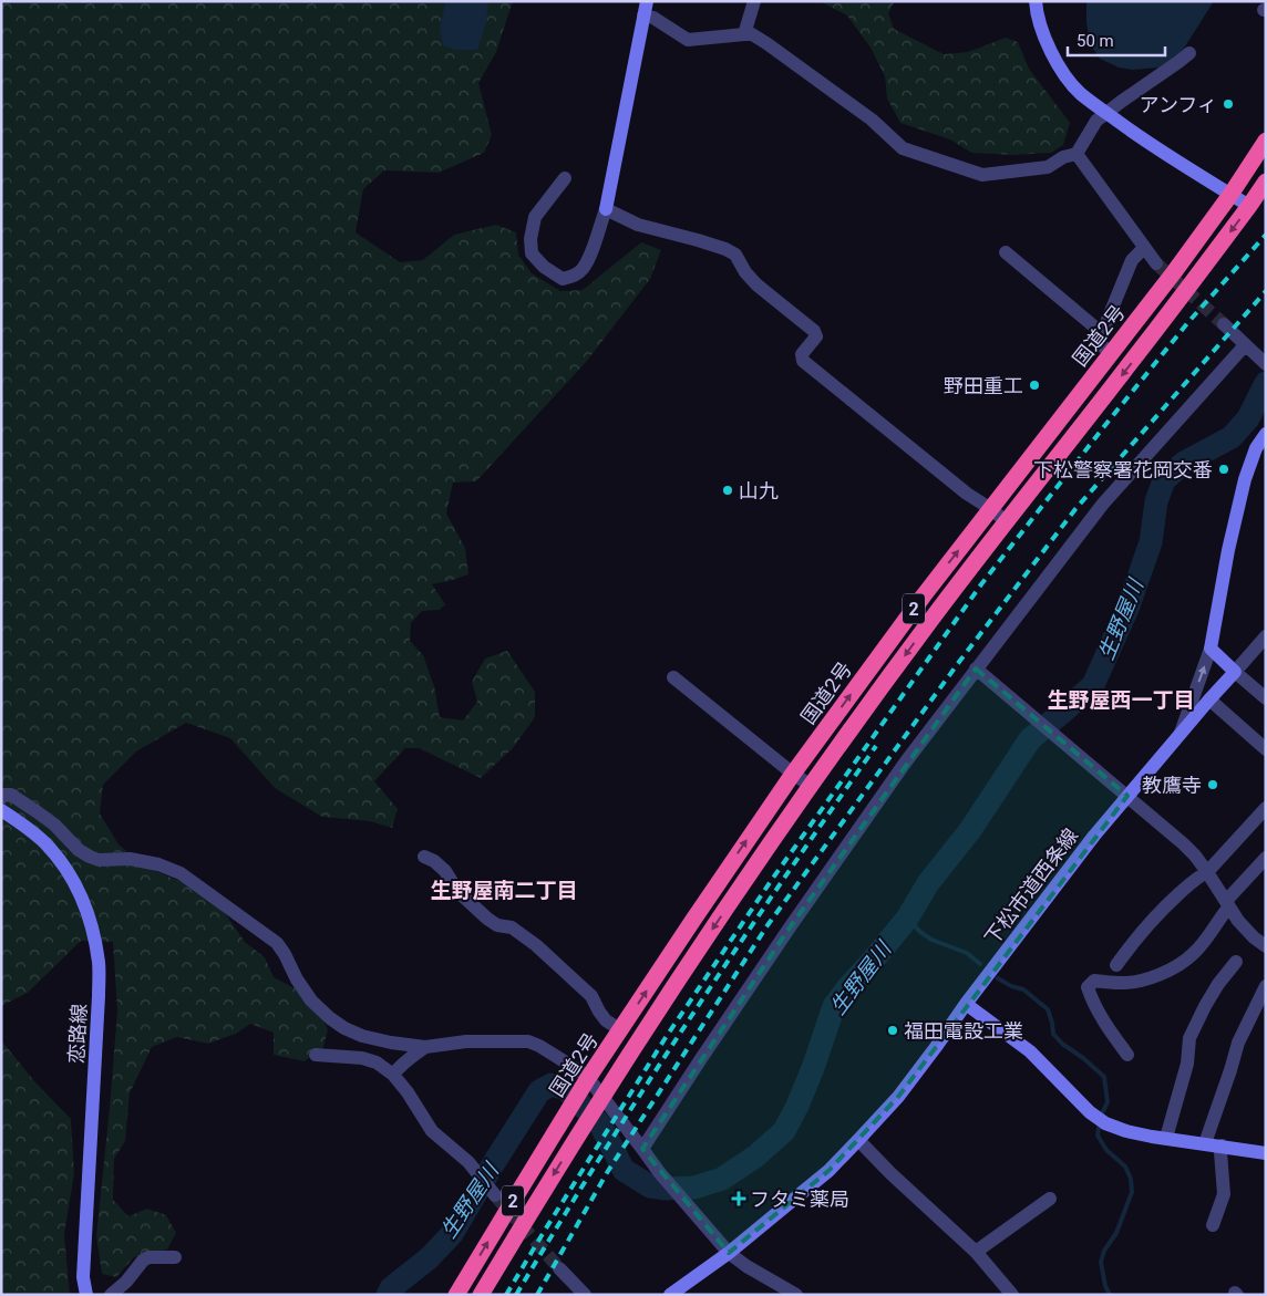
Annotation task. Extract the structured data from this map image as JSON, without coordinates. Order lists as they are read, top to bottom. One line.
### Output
{"streets":{"highway":["国道2号","2"],"street":["下松市道西条線","恋路線"]},"districts":["生野屋西一丁目","生野屋南二丁目"],"water":["生野屋川"],"places":{"other":["アンフィ","野田重工","下松警察署花岡交番","山九","教鷹寺","福田電設工業"],"health":["フタミ薬局"]},"scale_bar":"50 m"}
